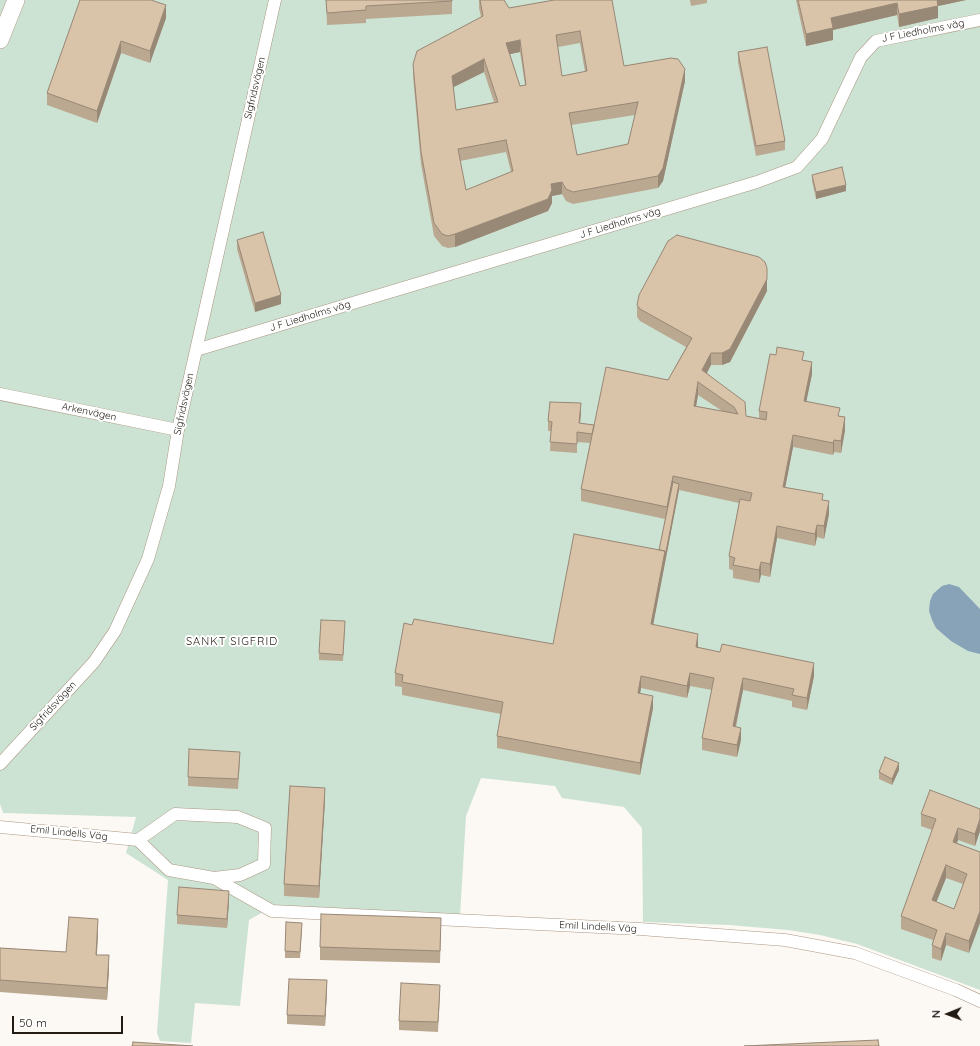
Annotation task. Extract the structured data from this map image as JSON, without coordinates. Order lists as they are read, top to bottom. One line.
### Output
{"streets":{"street":["J F Liedholms väg","Sigfridsvägen","Arkenvägen","Emil Lindells Väg"]},"crossings":[["J F Liedholms väg","Sigfridsvägen"],["Sigfridsvägen","Arkenvägen"]],"districts":["SANKT SIGFRID"],"scale_bar":"50 m","north":"left"}
